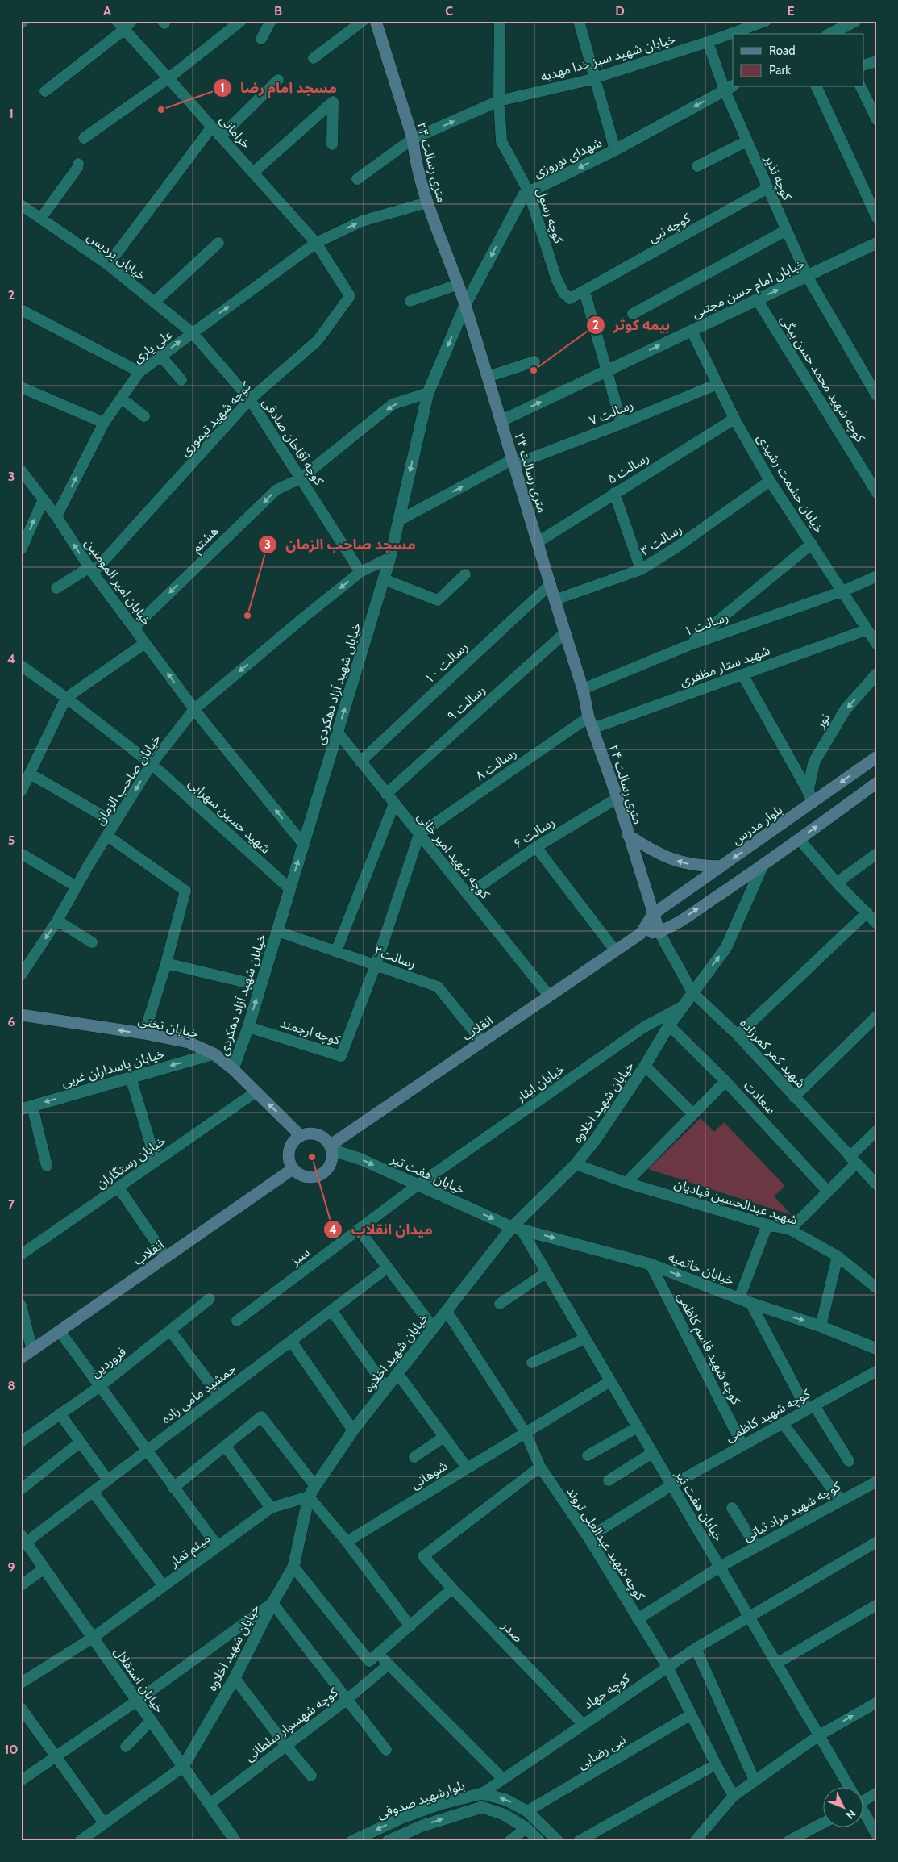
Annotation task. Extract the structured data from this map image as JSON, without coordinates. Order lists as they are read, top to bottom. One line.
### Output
{"streets":{"main road":["۲۴ متری رسالت","بلوار مدرس","خیابان تختی","انقلاب"],"street":["خیابان شهید سبز خدا مهدیه","خرامانی","شهدای نوروزی","کوچه نذیر","کوچه رسول","کوچه نبی","خیابان پردیس","خیابان امام حسن مجتبی","علی یاری","کوچه شهید محمد حسن بیگی","رسالت ۷","کوچه شهید تیموری","کوچه آقاخان صادقی","رسالت ۵","خیابان حشمت رشیدی","هشتم","رسالت ۳","خیابان امیر المومنین","رسالت ۱","رسالت ۱۰","شهید ستار مظفری","خیابان شهید آزاد دهکردی","رسالت ۹","نور","رسالت ۸","خیابان صاحب الزمان","شهید حسین سهرابی","رسالت ۶","کوچه شهید امیر خانی","رسالت۲","کوچه ارجمند","شهید کمر کمرزاده","خیابان پاسداران غربی","خیابان ایثار","سعادت","خیابان شهید اخلاوه","خیابان رستگاران","خیابان هفت تیر","شهید عبدالحسین قبادیان","سبز","خیابان خاتمیه","کوچه شهید قاسم کاظمی","فروردین","جمشید مامی زاده","کوچه شهید کاظمی","شوهانی","کوچه شهید مراد ثباتی","کوچه شهید عبدالعلی تروند","میثم تمار","صدر","خیابان استقلال","کوچه جهاد","کوچه شهسوار سلطانی","نبی رضایی","بلوارشهید صدوقی"]},"crossings":[["خیابان شهید سبز خدا مهدیه","۲۴ متری رسالت"],["خیابان شهید سبز خدا مهدیه","کوچه نذیر"],["خیابان شهید سبز خدا مهدیه","کوچه رسول"],["خرامانی","علی یاری"],["خرامانی","کوچه شهید تیموری"],["شهدای نوروزی","۲۴ متری رسالت"],["شهدای نوروزی","کوچه نذیر"],["شهدای نوروزی","کوچه رسول"],["شهدای نوروزی","خیابان شهید آزاد دهکردی"],["۲۴ متری رسالت","خیابان امام حسن مجتبی"],["۲۴ متری رسالت","علی یاری"],["۲۴ متری رسالت","رسالت ۷"],["۲۴ متری رسالت","رسالت ۵"],["۲۴ متری رسالت","رسالت ۳"],["۲۴ متری رسالت","رسالت ۱"],["۲۴ متری رسالت","رسالت ۱۰"],["۲۴ متری رسالت","شهید ستار مظفری"],["۲۴ متری رسالت","خیابان شهید آزاد دهکردی"],["۲۴ متری رسالت","رسالت ۹"],["۲۴ متری رسالت","رسالت ۸"],["۲۴ متری رسالت","بلوار مدرس"],["۲۴ متری رسالت","رسالت ۶"],["۲۴ متری رسالت","انقلاب"],["۲۴ متری رسالت","شهید کمر کمرزاده"],["کوچه نذیر","کوچه نبی"],["کوچه نذیر","خیابان امام حسن مجتبی"],["کوچه رسول","کوچه نبی"],["خیابان پردیس","علی یاری"],["خیابان پردیس","کوچه آقاخان صادقی"],["خیابان امام حسن مجتبی","کوچه شهید محمد حسن بیگی"],["خیابان امام حسن مجتبی","خیابان حشمت رشیدی"],["علی یاری","کوچه شهید تیموری"],["علی یاری","کوچه آقاخان صادقی"],["علی یاری","خیابان امیر المومنین"],["رسالت ۷","خیابان حشمت رشیدی"],["رسالت ۷","خیابان شهید آزاد دهکردی"],["کوچه شهید تیموری","کوچه آقاخان صادقی"],["کوچه شهید تیموری","خیابان امیر المومنین"],["کوچه آقاخان صادقی","هشتم"],["کوچه آقاخان صادقی","خیابان صاحب الزمان"],["رسالت ۵","خیابان حشمت رشیدی"],["خیابان حشمت رشیدی","رسالت ۳"],["خیابان حشمت رشیدی","رسالت ۱"],["خیابان حشمت رشیدی","شهید ستار مظفری"],["هشتم","خیابان امیر المومنین"],["هشتم","خیابان شهید آزاد دهکردی"],["خیابان امیر المومنین","خیابان شهید آزاد دهکردی"],["خیابان امیر المومنین","خیابان صاحب الزمان"],["رسالت ۱۰","کوچه شهید امیر خانی"],["شهید ستار مظفری","رسالت ۸"],["خیابان شهید آزاد دهکردی","خیابان صاحب الزمان"],["خیابان شهید آزاد دهکردی","شهید حسین سهرابی"],["خیابان شهید آزاد دهکردی","کوچه شهید امیر خانی"],["خیابان شهید آزاد دهکردی","رسالت۲"],["خیابان شهید آزاد دهکردی","خیابان تختی"],["خیابان شهید آزاد دهکردی","کوچه ارجمند"],["رسالت ۹","کوچه شهید امیر خانی"],["رسالت ۸","کوچه شهید امیر خانی"],["خیابان صاحب الزمان","شهید حسین سهرابی"],["بلوار مدرس","انقلاب"],["رسالت ۶","کوچه شهید امیر خانی"],["کوچه شهید امیر خانی","انقلاب"],["رسالت۲","انقلاب"],["رسالت۲","کوچه ارجمند"],["خیابان تختی","انقلاب"],["خیابان تختی","خیابان پاسداران غربی"],["خیابان تختی","خیابان رستگاران"],["خیابان تختی","خیابان هفت تیر"],["انقلاب","خیابان هفت تیر"],["شهید کمر کمرزاده","خیابان شهید اخلاوه"],["خیابان ایثار","خیابان شهید اخلاوه"],["خیابان ایثار","خیابان هفت تیر"],["خیابان ایثار","سبز"],["سعادت","خیابان شهید اخلاوه"],["خیابان شهید اخلاوه","خیابان هفت تیر"],["خیابان شهید اخلاوه","شهید عبدالحسین قبادیان"],["خیابان شهید اخلاوه","خیابان خاتمیه"],["خیابان شهید اخلاوه","کوچه شهید عبدالعلی تروند"],["خیابان شهید اخلاوه","میثم تمار"],["خیابان شهید اخلاوه","خیابان استقلال"],["خیابان هفت تیر","سبز"],["خیابان هفت تیر","خیابان خاتمیه"],["خیابان هفت تیر","کوچه شهید کاظمی"],["خیابان هفت تیر","شوهانی"],["خیابان هفت تیر","کوچه شهید مراد ثباتی"],["خیابان هفت تیر","کوچه جهاد"],["خیابان خاتمیه","کوچه شهید قاسم کاظمی"],["کوچه شهید قاسم کاظمی","کوچه شهید کاظمی"],["جمشید مامی زاده","خیابان استقلال"],["کوچه شهید کاظمی","کوچه شهید عبدالعلی تروند"],["شوهانی","کوچه شهید عبدالعلی تروند"],["کوچه شهید مراد ثباتی","کوچه شهید عبدالعلی تروند"],["کوچه شهید عبدالعلی تروند","صدر"],["کوچه شهید عبدالعلی تروند","کوچه جهاد"],["کوچه شهید عبدالعلی تروند","نبی رضایی"],["میثم تمار","خیابان استقلال"],["صدر","کوچه جهاد"],["خیابان استقلال","کوچه شهسوار سلطانی"],["کوچه جهاد","بلوارشهید صدوقی"],["نبی رضایی","بلوارشهید صدوقی"]],"one_way":["شهدای نوروزی","رسالت ۷","هشتم","خیابان امیر المومنین","نور","خیابان صاحب الزمان","خیابان تختی","خیابان پاسداران غربی","خیابان خاتمیه"],"places":["مسجد امام رضا","بیمه کوثر","مسجد صاحب الزمان","میدان انقلاب"],"legend":["Road","Park"],"north":"bottom right","grid":{"columns":["A","B","C","D","E"],"rows":["1","2","3","4","5","6","7","8","9","10"]}}
